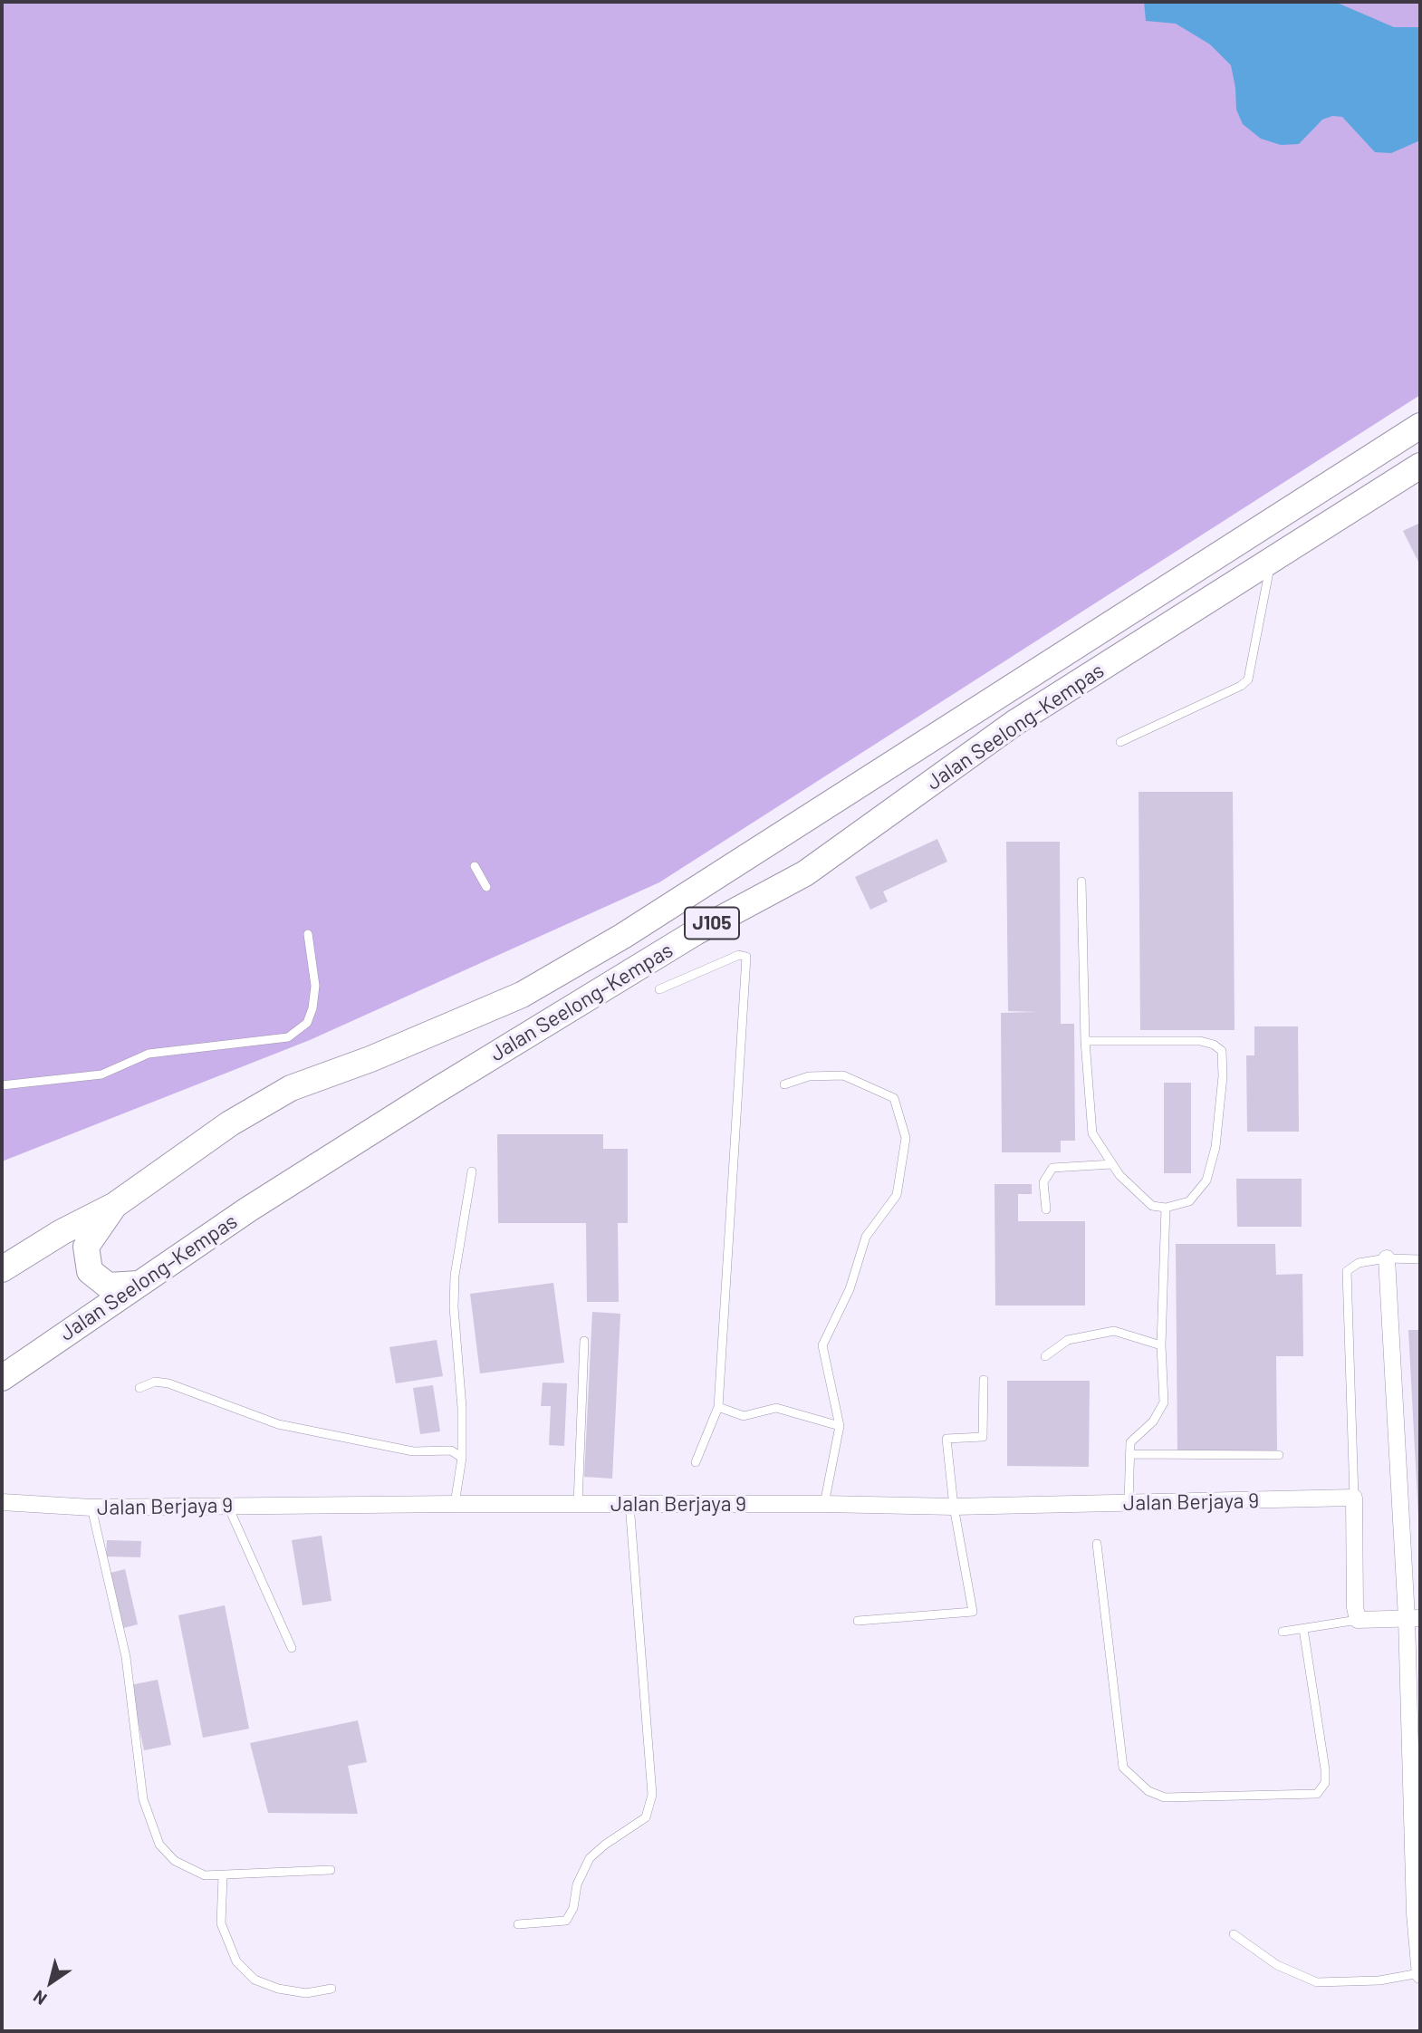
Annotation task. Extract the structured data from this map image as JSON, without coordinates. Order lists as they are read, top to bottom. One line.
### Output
{"streets":{"main road":["Jalan Seelong–Kempas","J105"],"street":["Jalan Berjaya 9"]},"north":"bottom left"}
